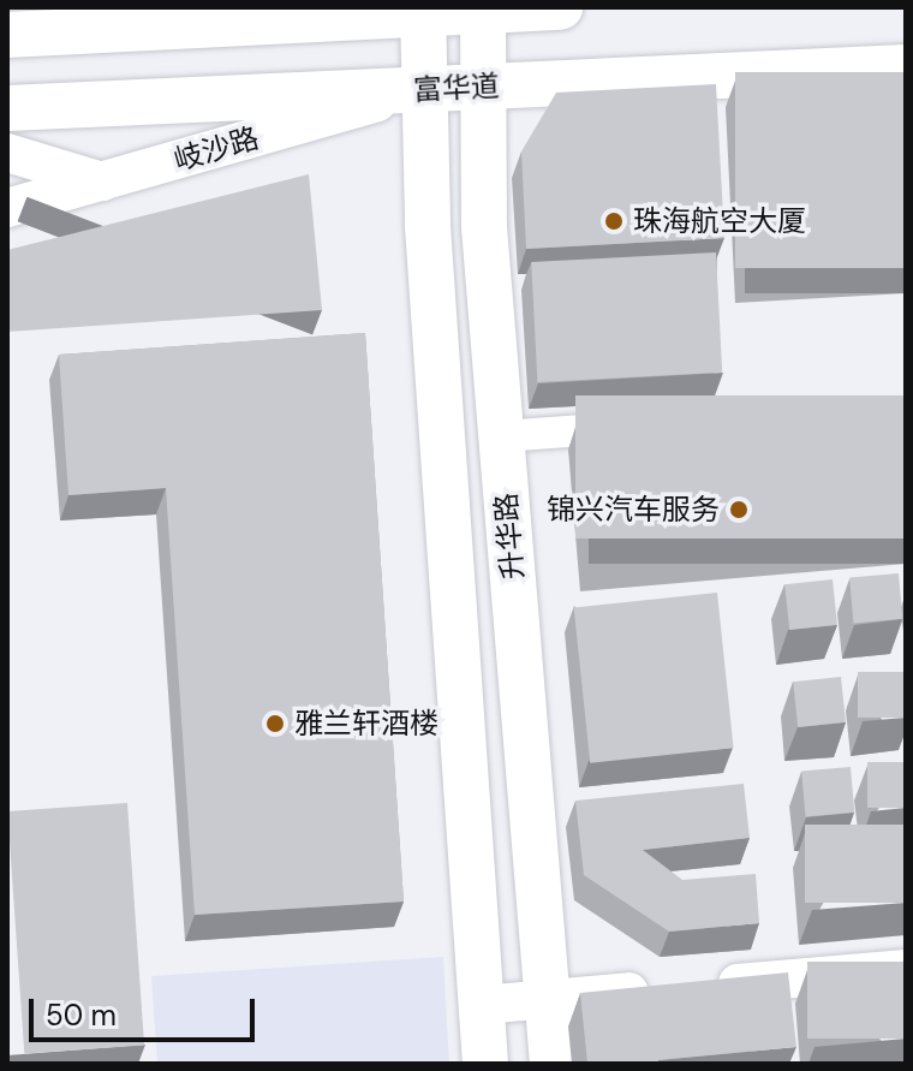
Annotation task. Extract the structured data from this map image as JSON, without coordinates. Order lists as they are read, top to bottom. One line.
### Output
{"streets":{"main road":["富华道","升华路"],"street":["岐沙路"]},"crossings":[["富华道","岐沙路"],["富华道","升华路"],["岐沙路","升华路"]],"places":["珠海航空大厦","锦兴汽车服务","雅兰轩酒楼"],"scale_bar":"50 m"}
